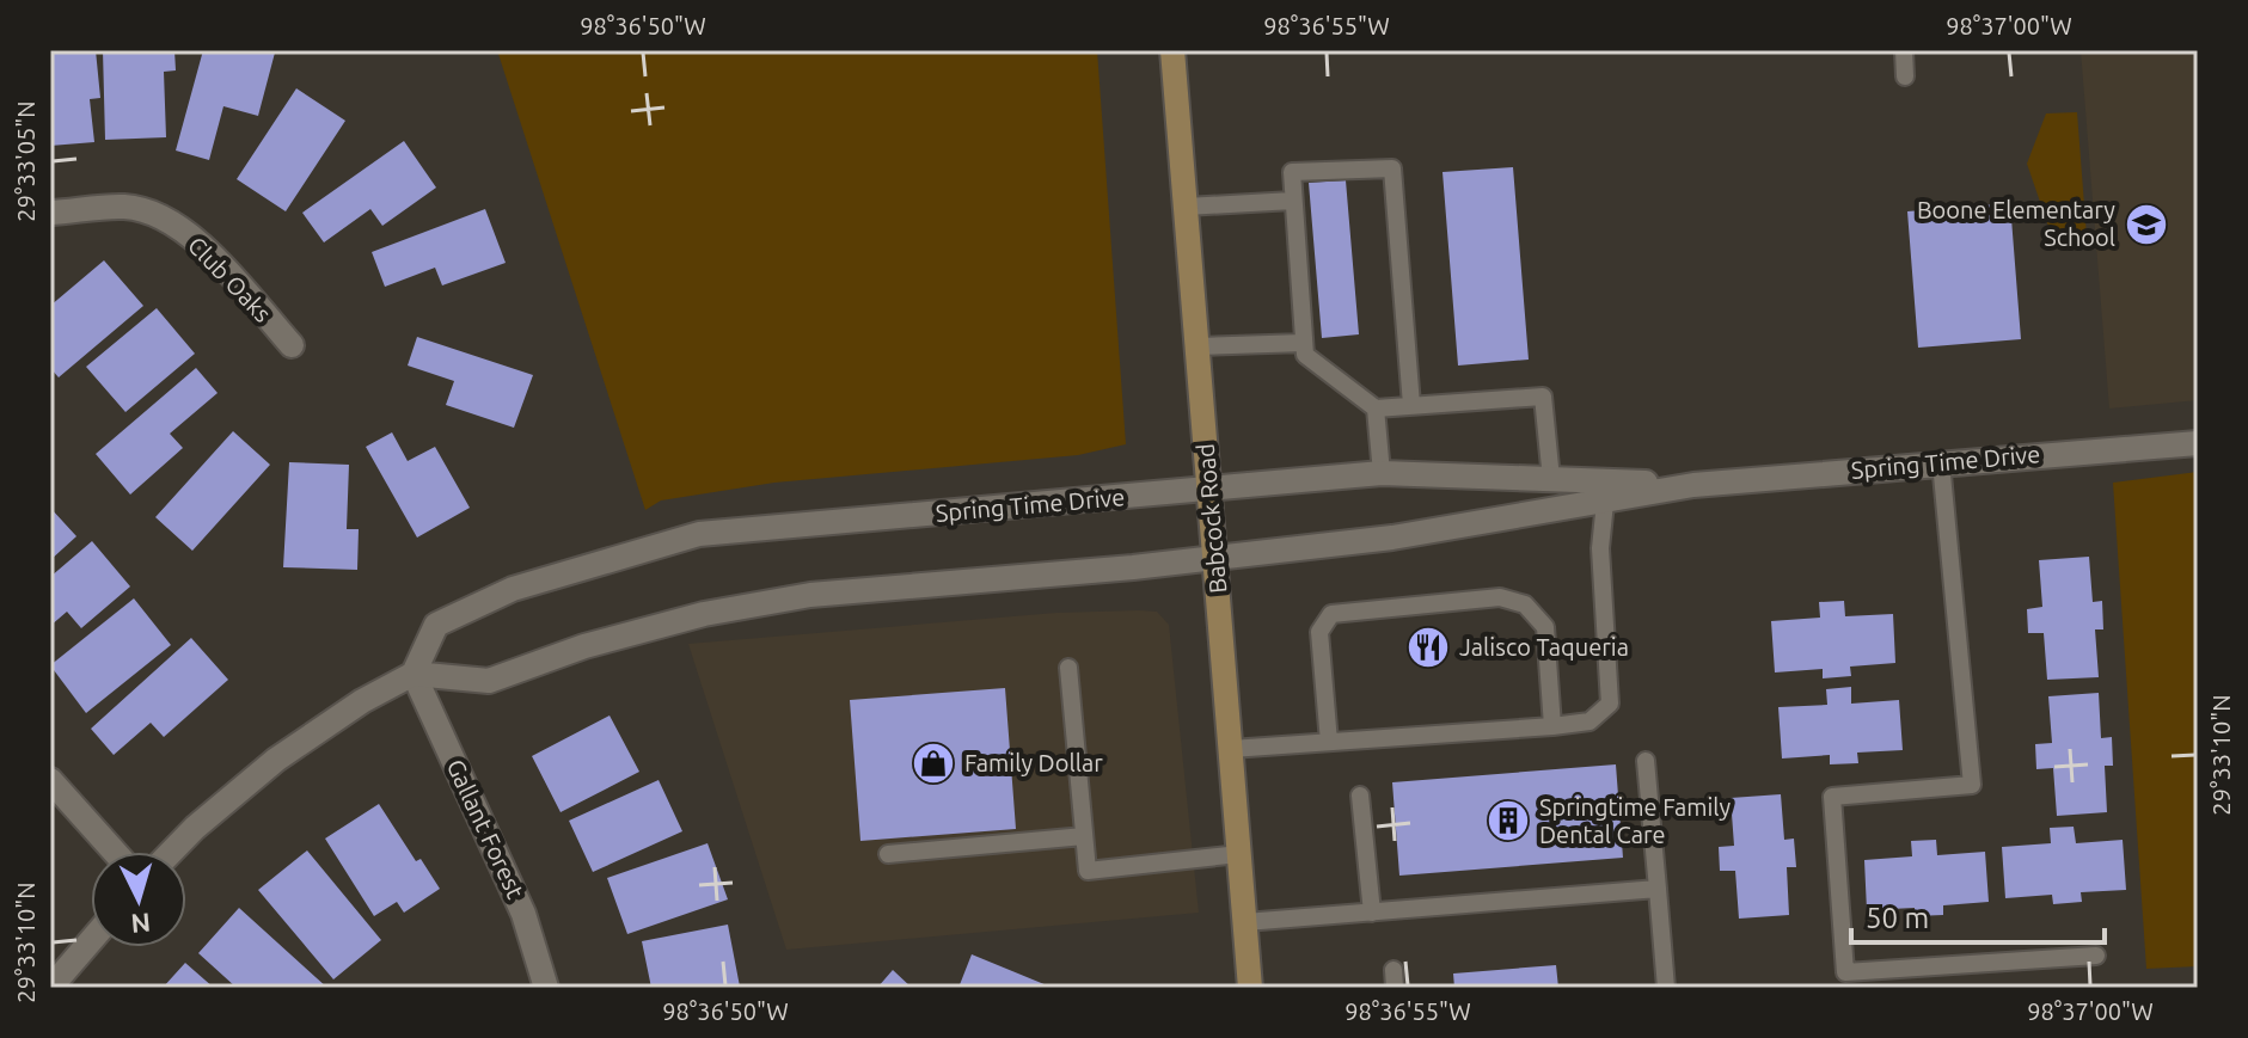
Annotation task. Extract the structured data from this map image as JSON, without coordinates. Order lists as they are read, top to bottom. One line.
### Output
{"streets":{"main road":["Babcock Road"],"street":["Club Oaks","Spring Time Drive","Gallant Forest"]},"crossings":[["Spring Time Drive","Babcock Road"],["Spring Time Drive","Gallant Forest"]],"places":{"school or university":["Boone Elementary School"],"restaurant":["Jalisco Taqueria"],"shop":["Family Dollar"],"building":["Springtime Family Dental Care"]},"scale_bar":"50 m","north":"bottom","coordinates":["98°36'50\"W","98°36'55\"W","98°37'00\"W","29°33'05\"N","29°33'10\"N"]}
